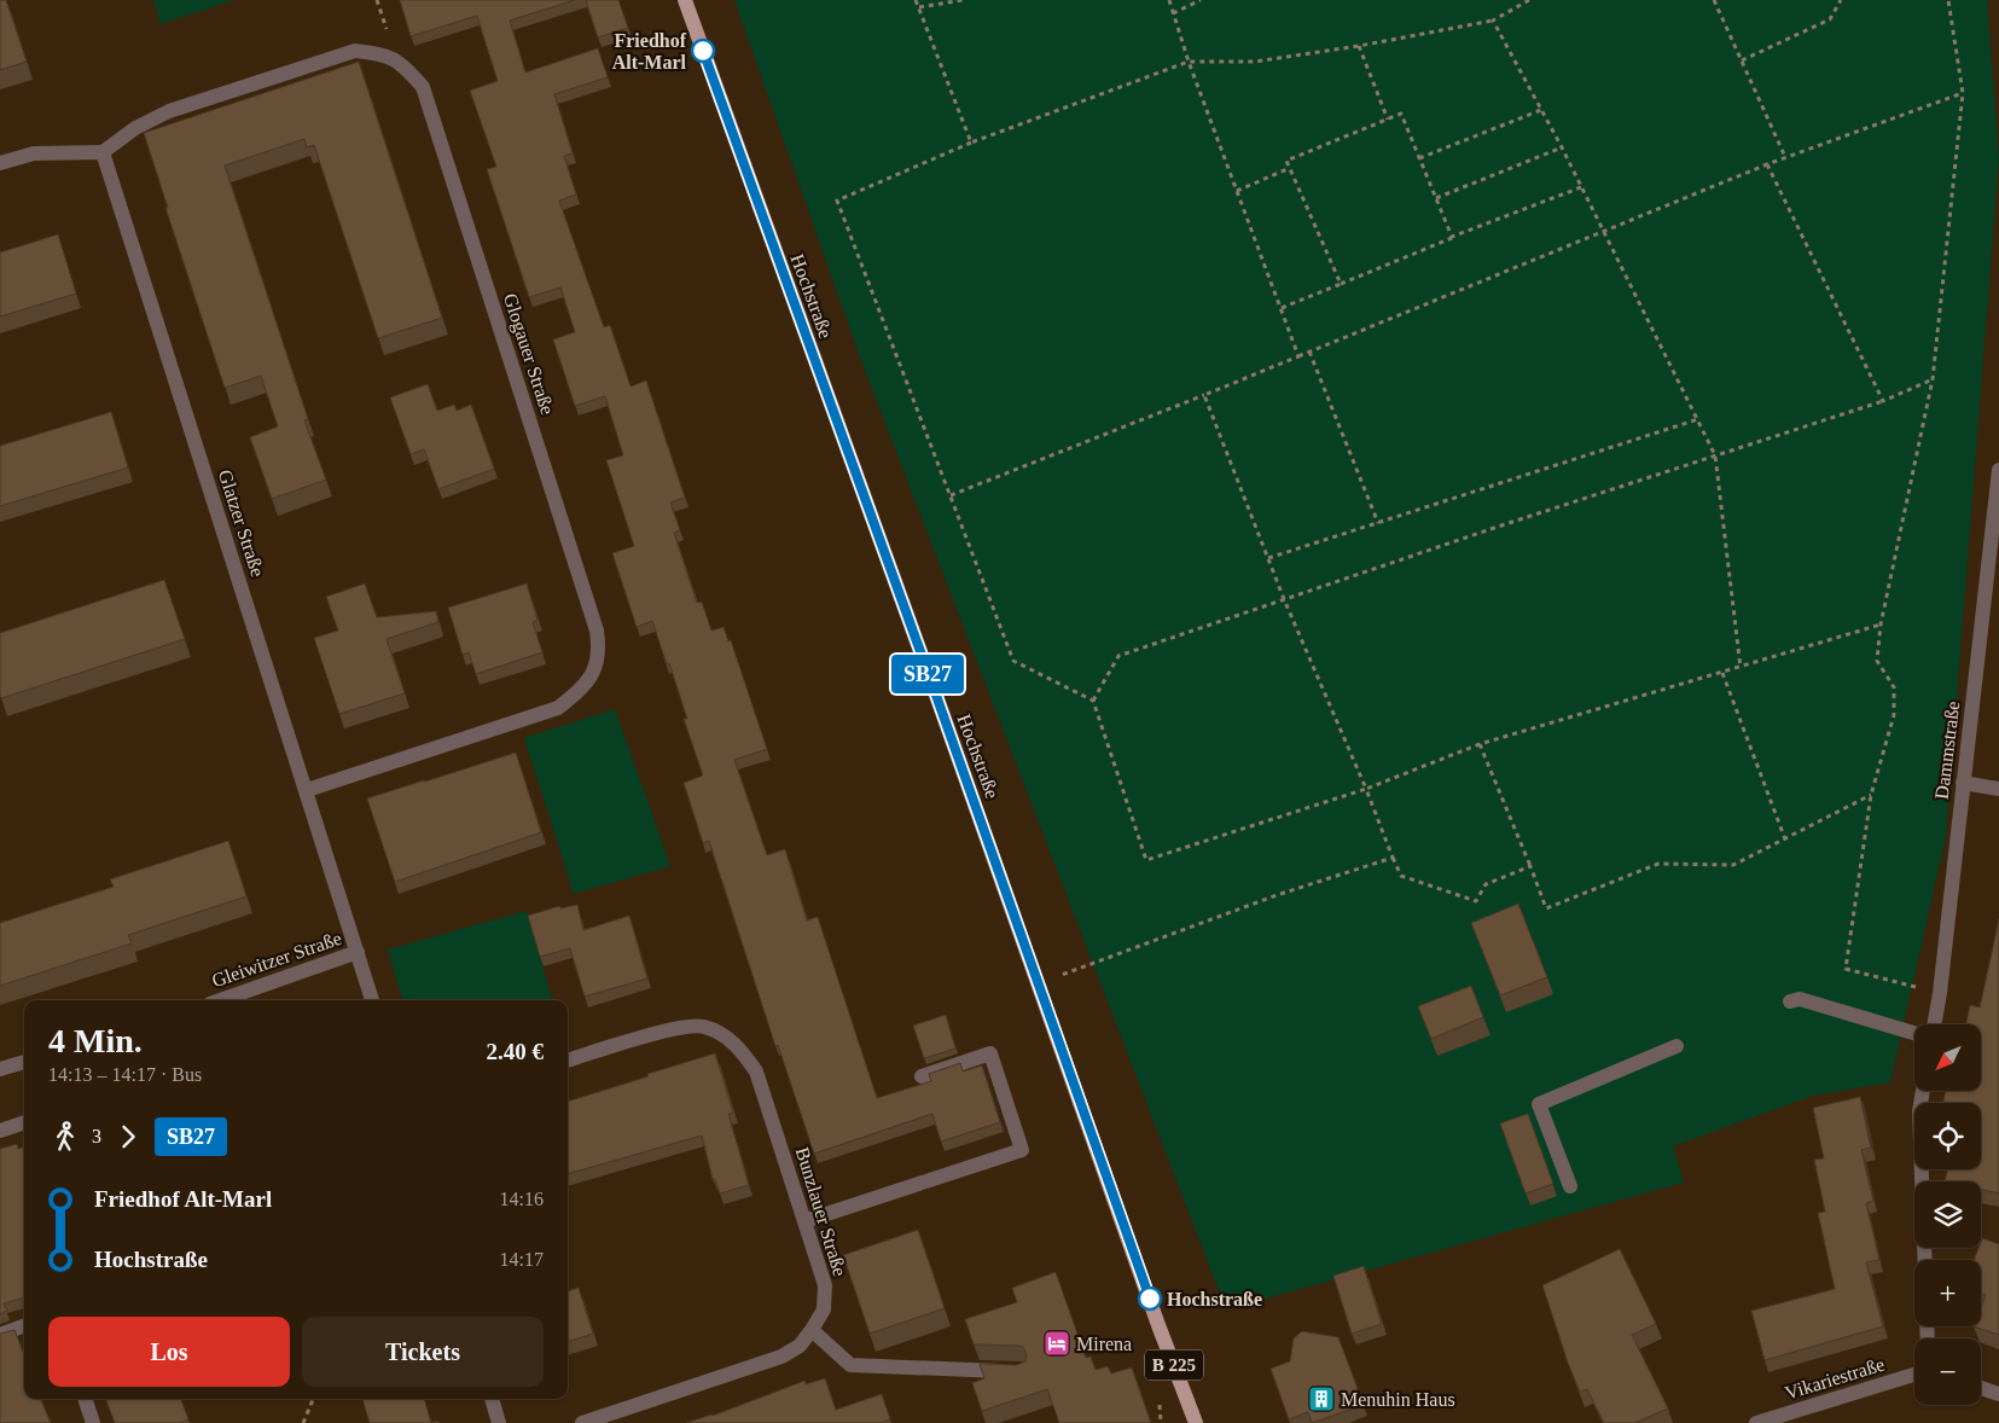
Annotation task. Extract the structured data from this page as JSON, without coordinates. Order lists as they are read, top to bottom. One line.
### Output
{"streets":{"main road":["Hochstraße","B 225"],"street":["Glogauer Straße","Glatzer Straße","Dammstraße","Gleiwitzer Straße","Bunzlauer Straße","Vikariestraße"]},"crossings":[["Glogauer Straße","Glatzer Straße"],["Glatzer Straße","Gleiwitzer Straße"]],"places":{"other":["Friedhof Alt-Marl","Hochstraße"],"hotel":["Mirena"],"building":["Menuhin Haus"]},"lines":["bus line SB27"],"north":"bottom left","page":{"on_map":"SB27","heading":["4 Min.","14:13 – 14:17 · Bus","2.40 €"],"map_buttons":["+","−"],"legs":["3","SB27"],"list":[{"name":"Friedhof Alt-Marl","value":"14:16"},{"name":"Hochstraße","value":"14:17"}],"buttons":["Los","Tickets"]}}
